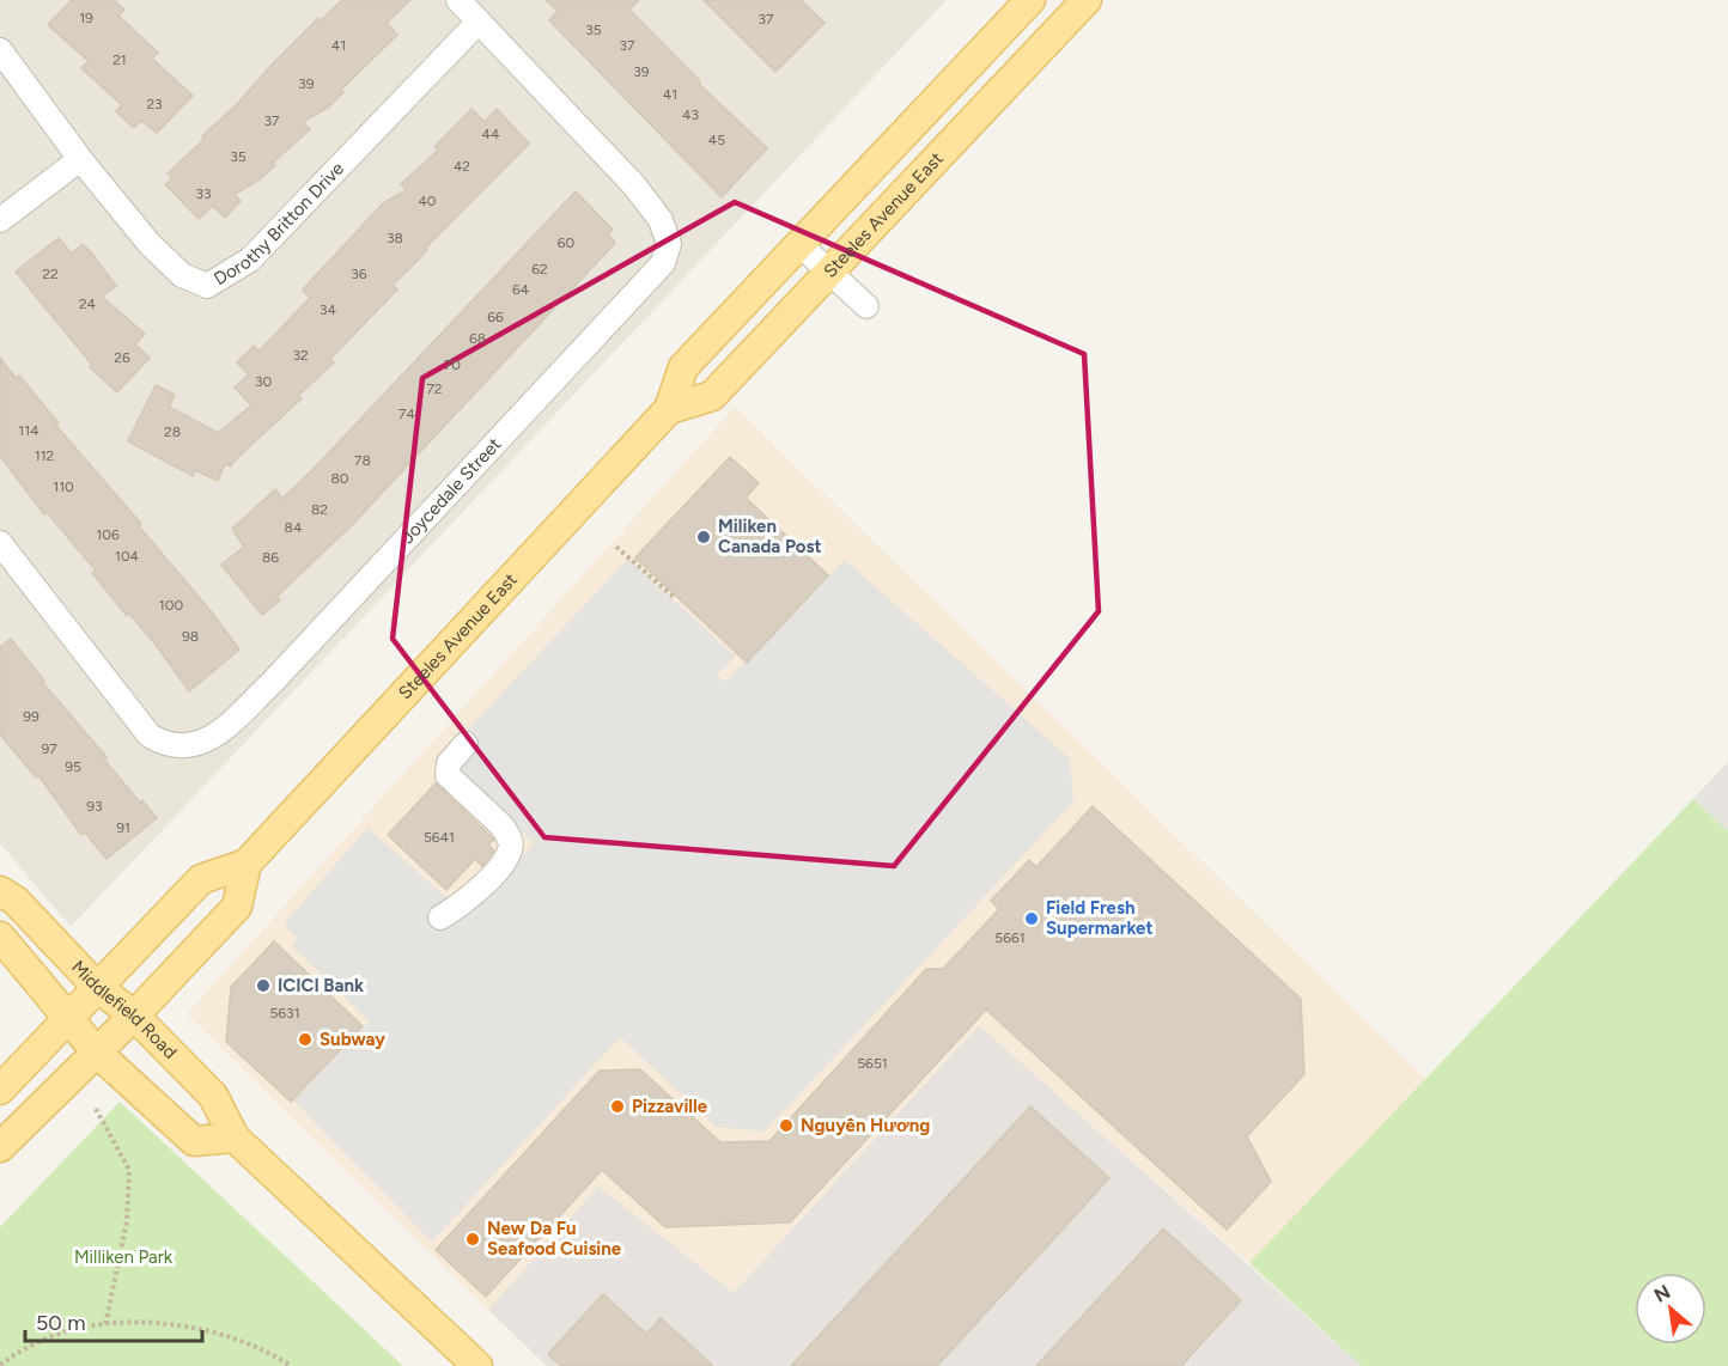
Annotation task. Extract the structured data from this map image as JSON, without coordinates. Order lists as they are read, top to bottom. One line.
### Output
{"streets":{"main road":["Steeles Avenue East","Middlefield Road"],"street":["Dorothy Britton Drive","Joycedale Street"]},"crossings":[["Steeles Avenue East","Middlefield Road"],["Dorothy Britton Drive","Joycedale Street"]],"parks":["Milliken Park"],"places":["Miliken Canada Post","Field Fresh Supermarket","ICICI Bank","Subway","Pizzaville","Nguyên Hương","New Da Fu Seafood Cuisine"],"house_numbers":["19","37","35","41","37","21","39","39","41","23","43","37","44","45","35","42","33","40","38","60","62","22","36","64","24","34","66","68","32","26","70","30","72","74","114","28","112","78","80","110","82","84","106","104","86","100","98","99","97","95","93","91","5641","5661","5631","5651"],"scale_bar":"50 m","north":"top left"}
